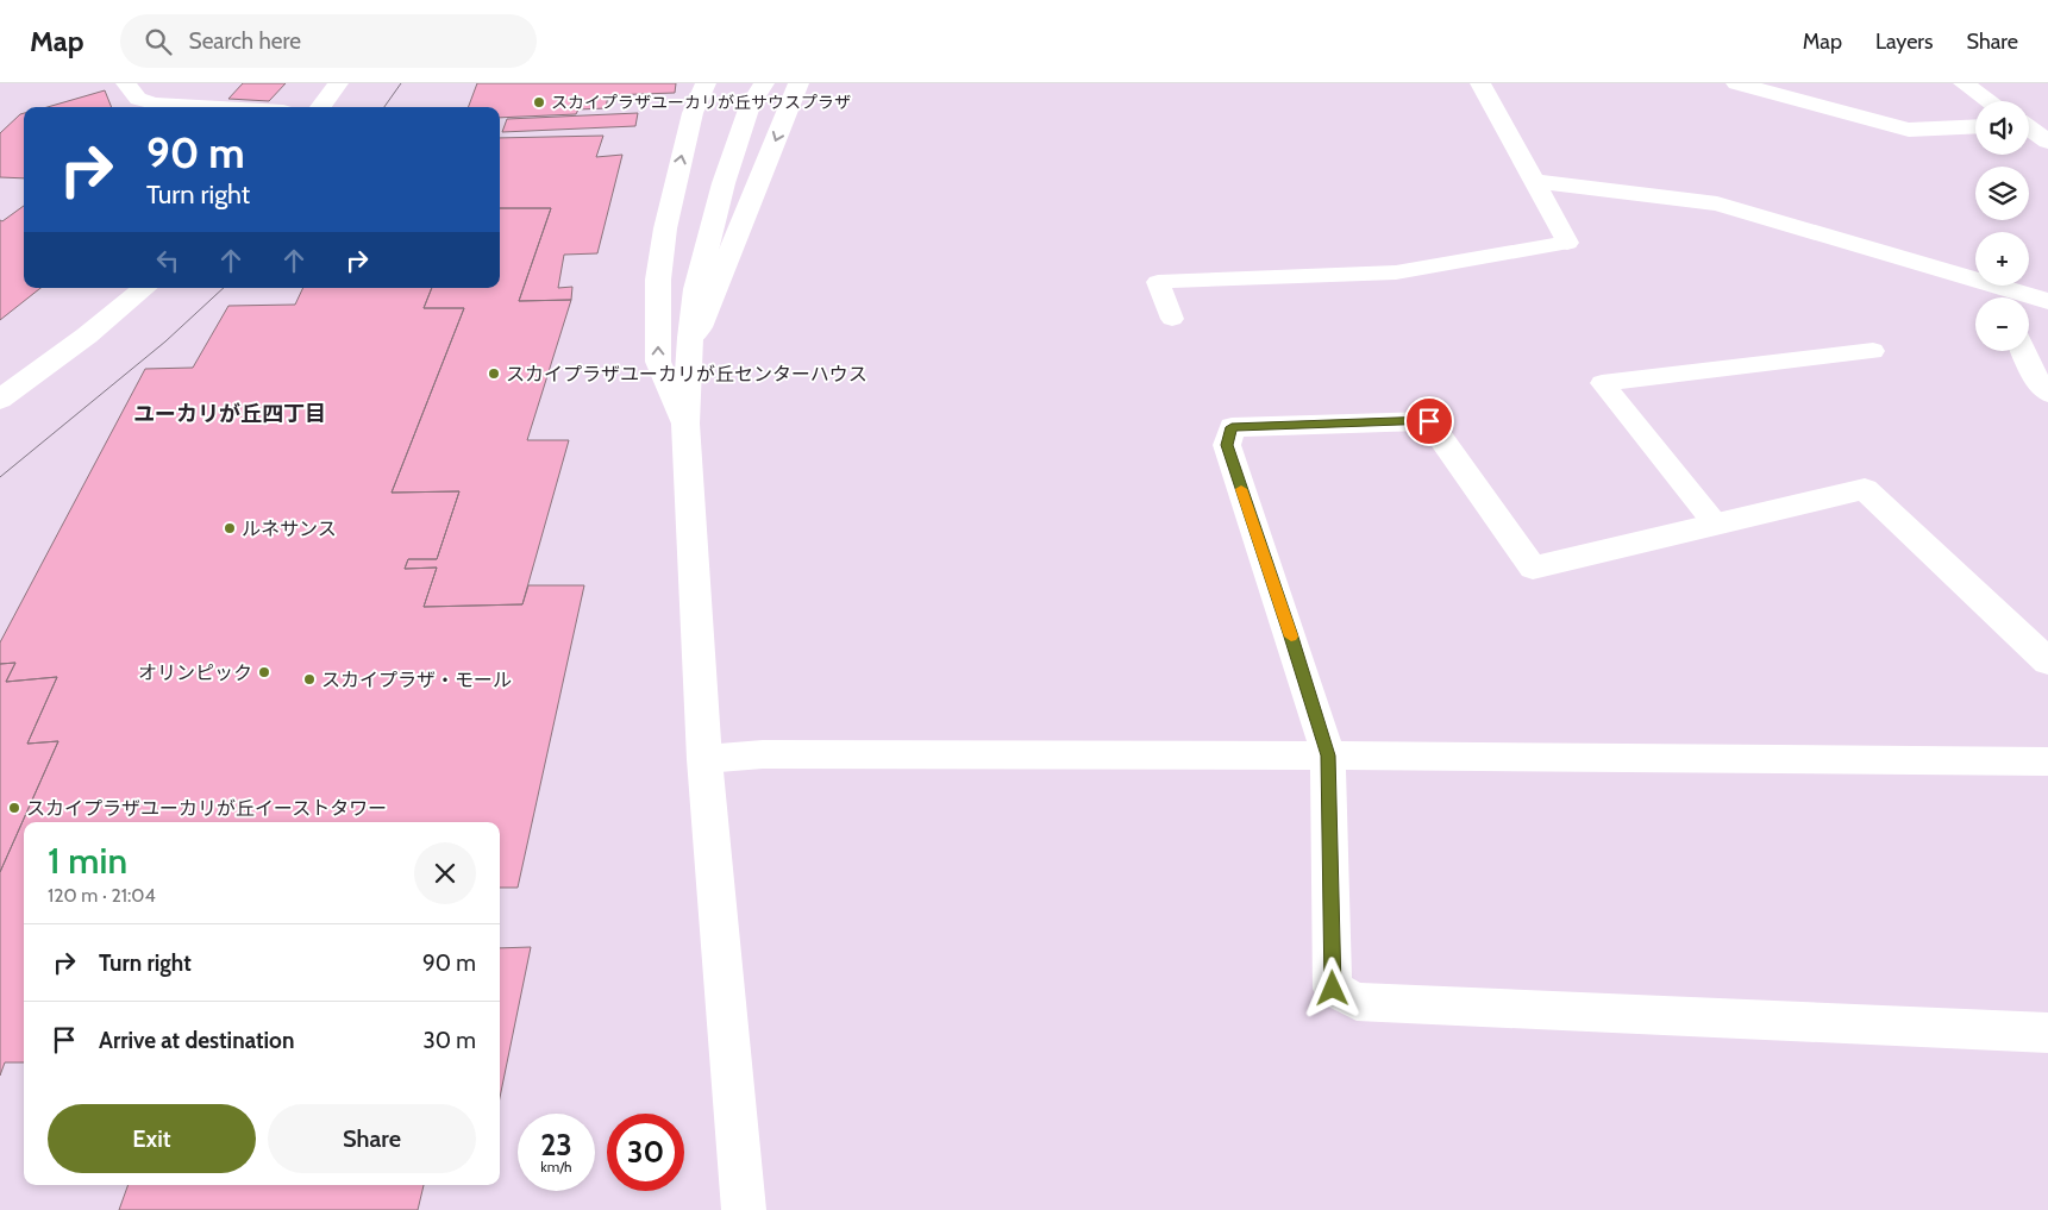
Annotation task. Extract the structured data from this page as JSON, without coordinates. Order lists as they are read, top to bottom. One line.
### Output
{"districts":["ユーカリが丘四丁目"],"places":["スカイプラザユーカリが丘サウスプラザ","スカイプラザユーカリが丘センターハウス","ルネサンス","オリンピック","スカイプラザ・モール","スカイプラザユーカリが丘イーストタワー"],"page":{"header":"Map","search":"Search here","nav":["Map","Layers","Share"],"map_buttons":["+","−"],"turn":["90 m","Turn right"],"heading":["1 min","120 m · 21:04"],"list":[{"name":"Turn right","value":"90 m"},{"name":"Arrive at destination","value":"30 m"}],"buttons":["Exit","Share"],"speed":"23 km/h","limit":"30"}}
